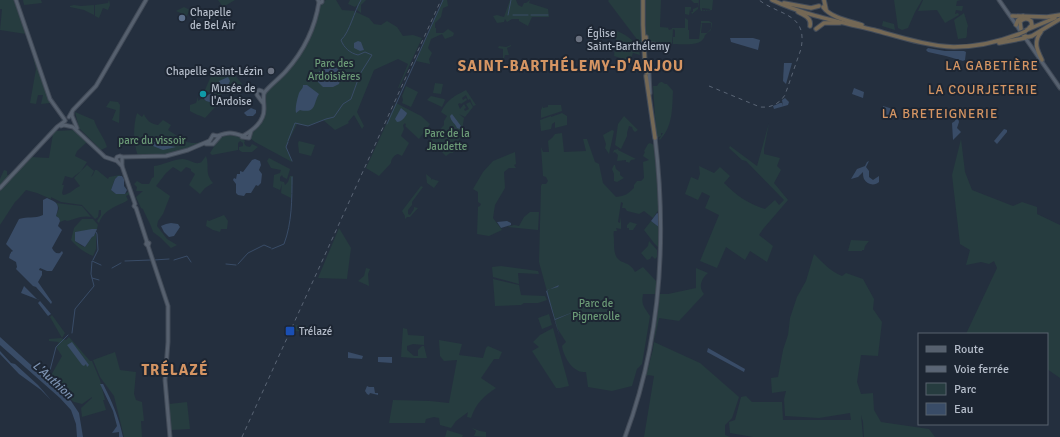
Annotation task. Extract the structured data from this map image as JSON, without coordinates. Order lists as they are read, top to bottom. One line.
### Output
{"districts":["LA GABETIÈRE","SAINT-BARTHÉLEMY-D'ANJOU","LA COURJETERIE","LA BRETEIGNERIE","TRÉLAZÉ"],"water":["L'Authion"],"parks":["Parc des Ardoisières","Parc de la Jaudette","parc du vissoir","Parc de Pignerolle"],"places":{"other":["Chapelle de Bel Air","Église Saint-Barthélemy","Chapelle Saint-Lézin","Musée de l'Ardoise"],"transit":["Trélazé"]},"legend":["Route","Voie ferrée","Parc","Eau"]}
